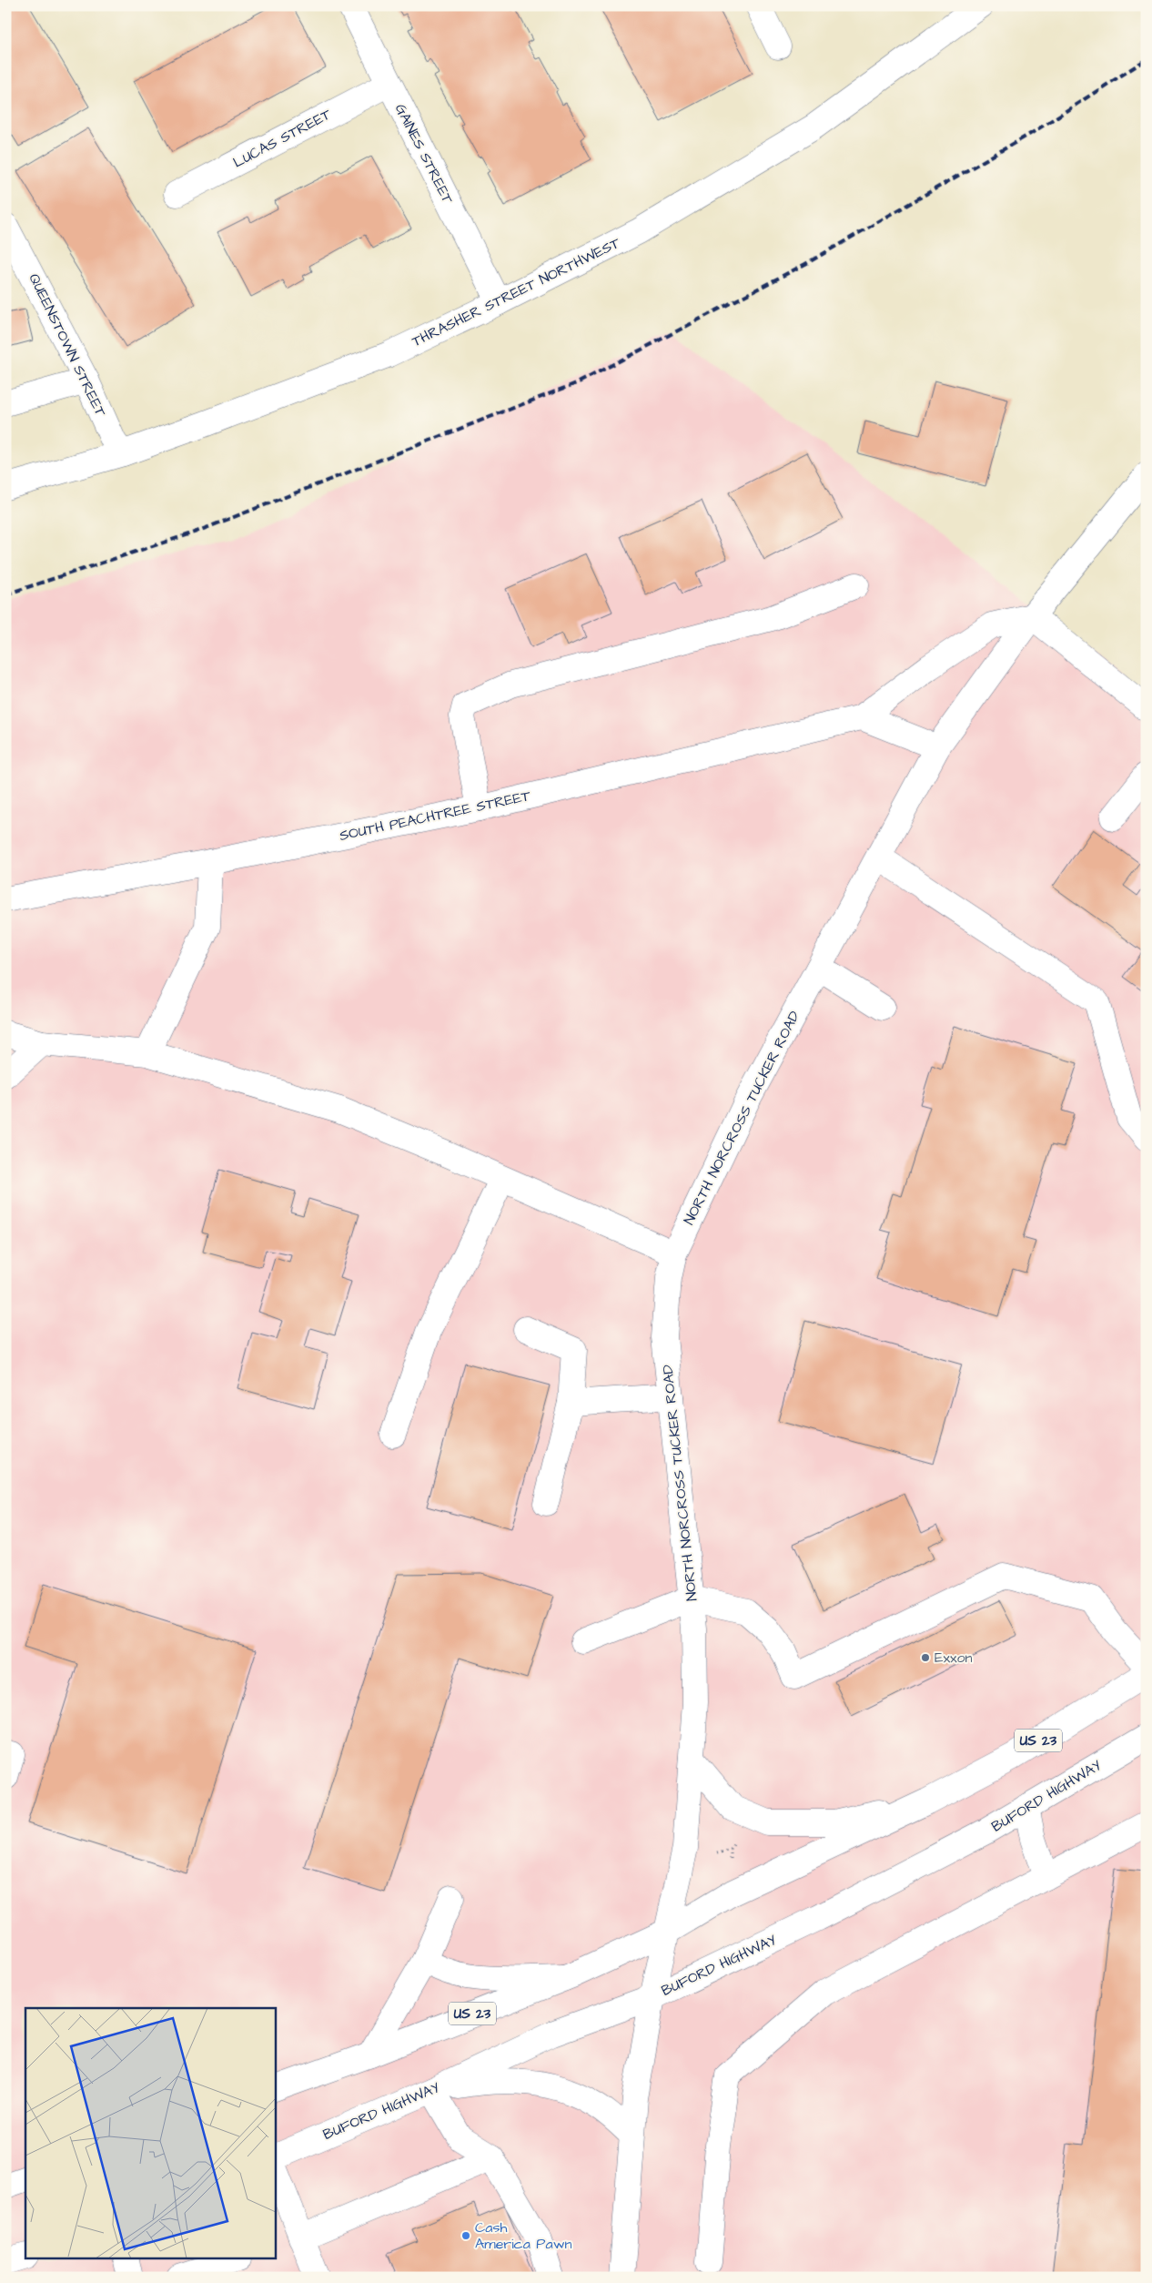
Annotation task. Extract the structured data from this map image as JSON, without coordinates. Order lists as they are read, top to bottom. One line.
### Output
{"streets":{"street":["LUCAS STREET","GAINES STREET","THRASHER STREET NORTHWEST","QUEENSTOWN STREET","SOUTH PEACHTREE STREET","NORTH NORCROSS TUCKER ROAD","US 23","BUFORD HIGHWAY"]},"crossings":[["LUCAS STREET","GAINES STREET"],["GAINES STREET","THRASHER STREET NORTHWEST"],["THRASHER STREET NORTHWEST","QUEENSTOWN STREET"],["NORTH NORCROSS TUCKER ROAD","US 23"],["NORTH NORCROSS TUCKER ROAD","BUFORD HIGHWAY"]],"places":["Exxon","Cash America Pawn"]}
